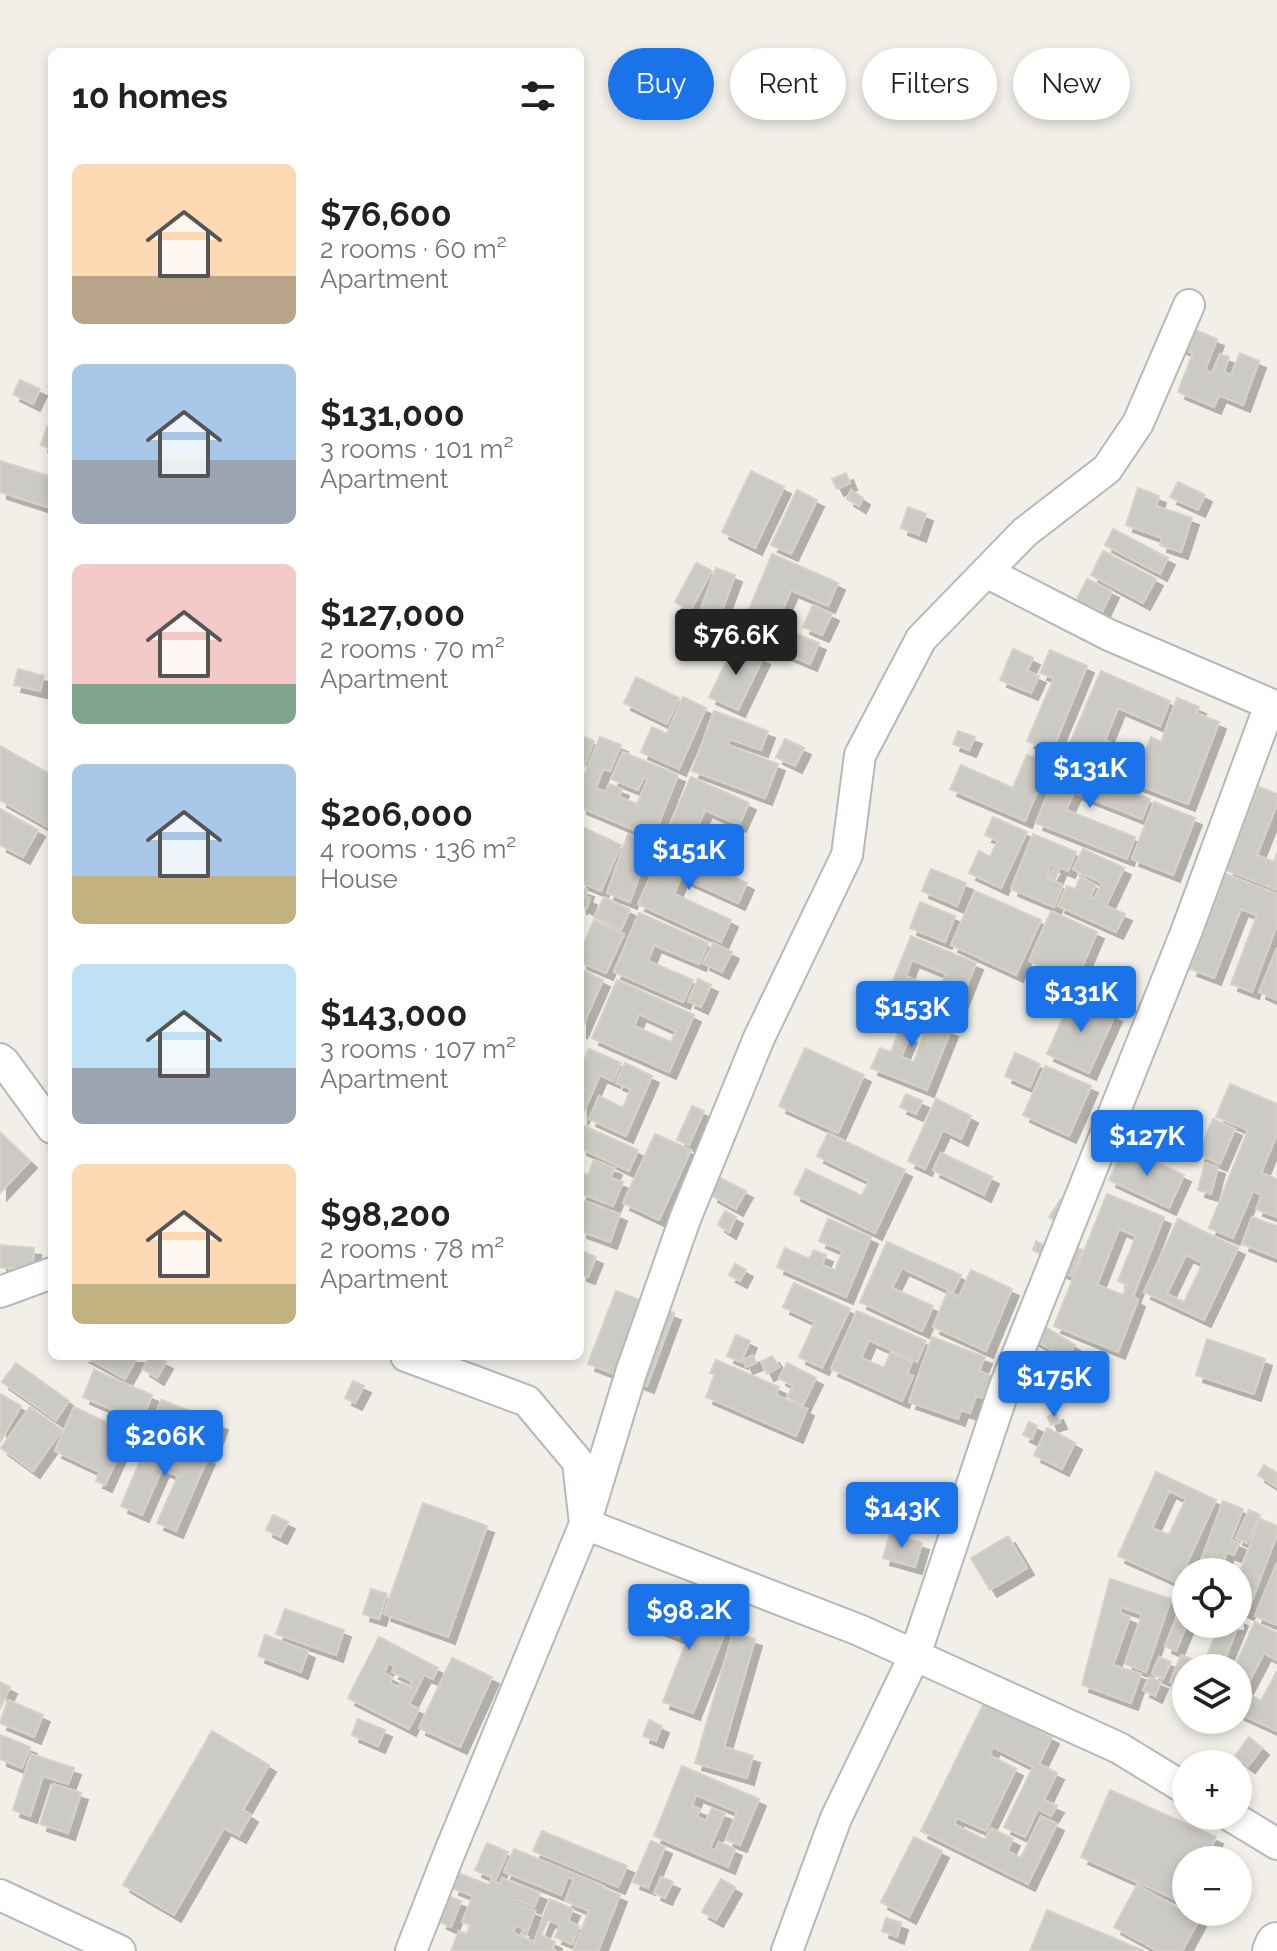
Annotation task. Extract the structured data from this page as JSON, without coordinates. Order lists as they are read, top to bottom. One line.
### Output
{"page":{"chip":["Buy","Rent","Filters","New"],"heading":"10 homes","list":[{"name":"$76,600","note":"2 rooms · 60 m² · Apartment"},{"name":"$131,000","note":"3 rooms · 101 m² · Apartment"},{"name":"$127,000","note":"2 rooms · 70 m² · Apartment"},{"name":"$206,000","note":"4 rooms · 136 m² · House"},{"name":"$143,000","note":"3 rooms · 107 m² · Apartment"},{"name":"$98,200","note":"2 rooms · 78 m² · Apartment"}],"price":["$76.6K","$131K","$151K","$131K","$153K","$127K","$175K","$206K","$143K","$98.2K"],"map_buttons":["+","−"]}}
